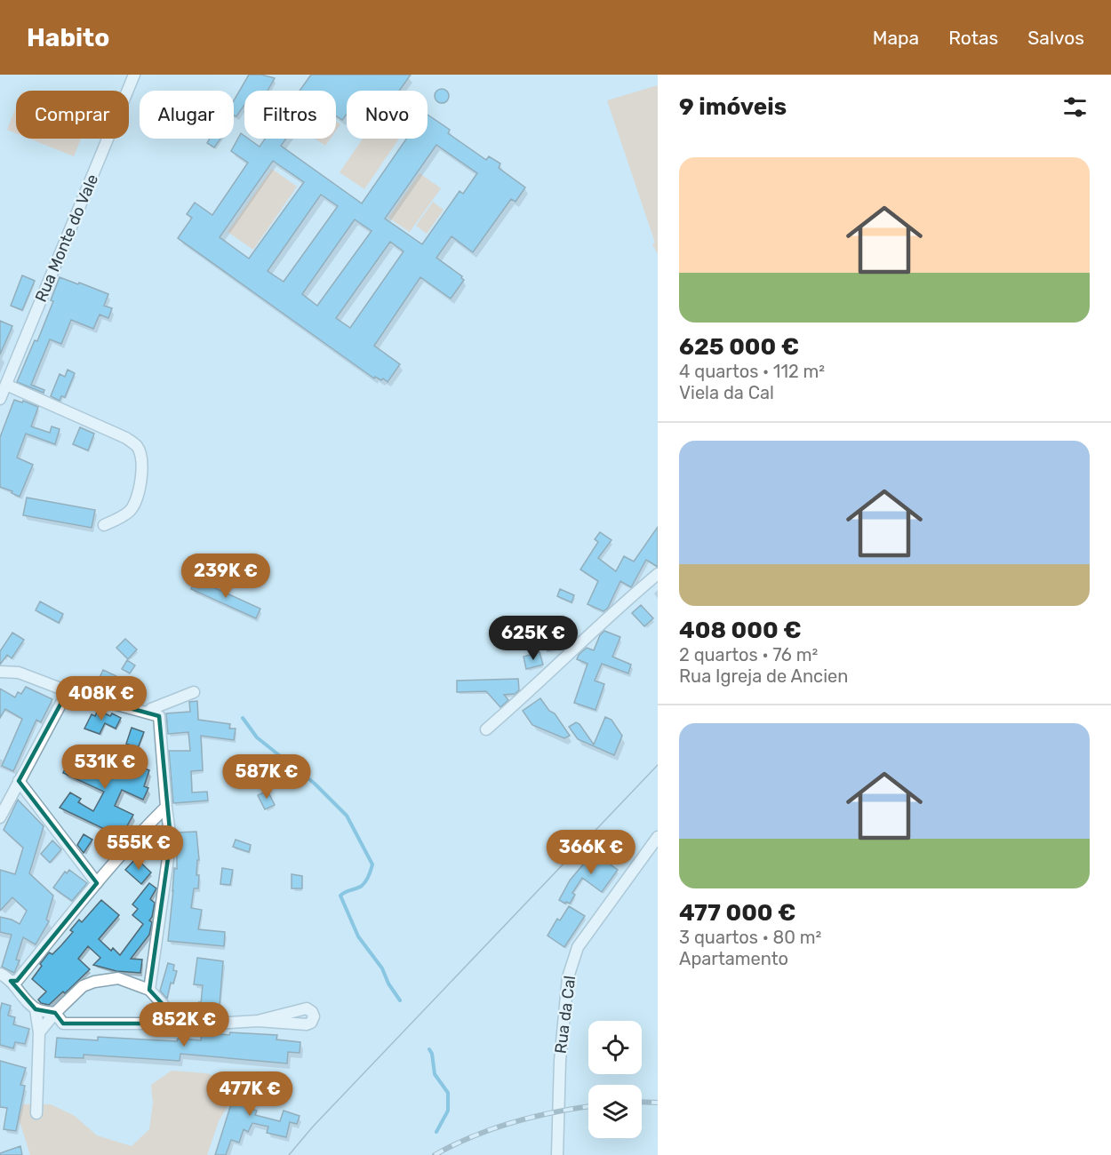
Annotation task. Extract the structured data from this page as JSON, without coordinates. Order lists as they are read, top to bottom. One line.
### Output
{"streets":{"street":["Rua Monte do Vale","Rua da Cal"]},"page":{"header":"Habito","nav":["Mapa","Rotas","Salvos"],"heading":"9 imóveis","chip":["Comprar","Alugar","Filtros","Novo"],"list":[{"name":"625 000 €","note":"4 quartos · 112 m² · Viela da Cal"},{"name":"408 000 €","note":"2 quartos · 76 m² · Rua Igreja de Ancien"},{"name":"477 000 €","note":"3 quartos · 80 m² · Apartamento"}],"price":["239K €","625K €","408K €","531K €","587K €","555K €","366K €","852K €","477K €"]}}
